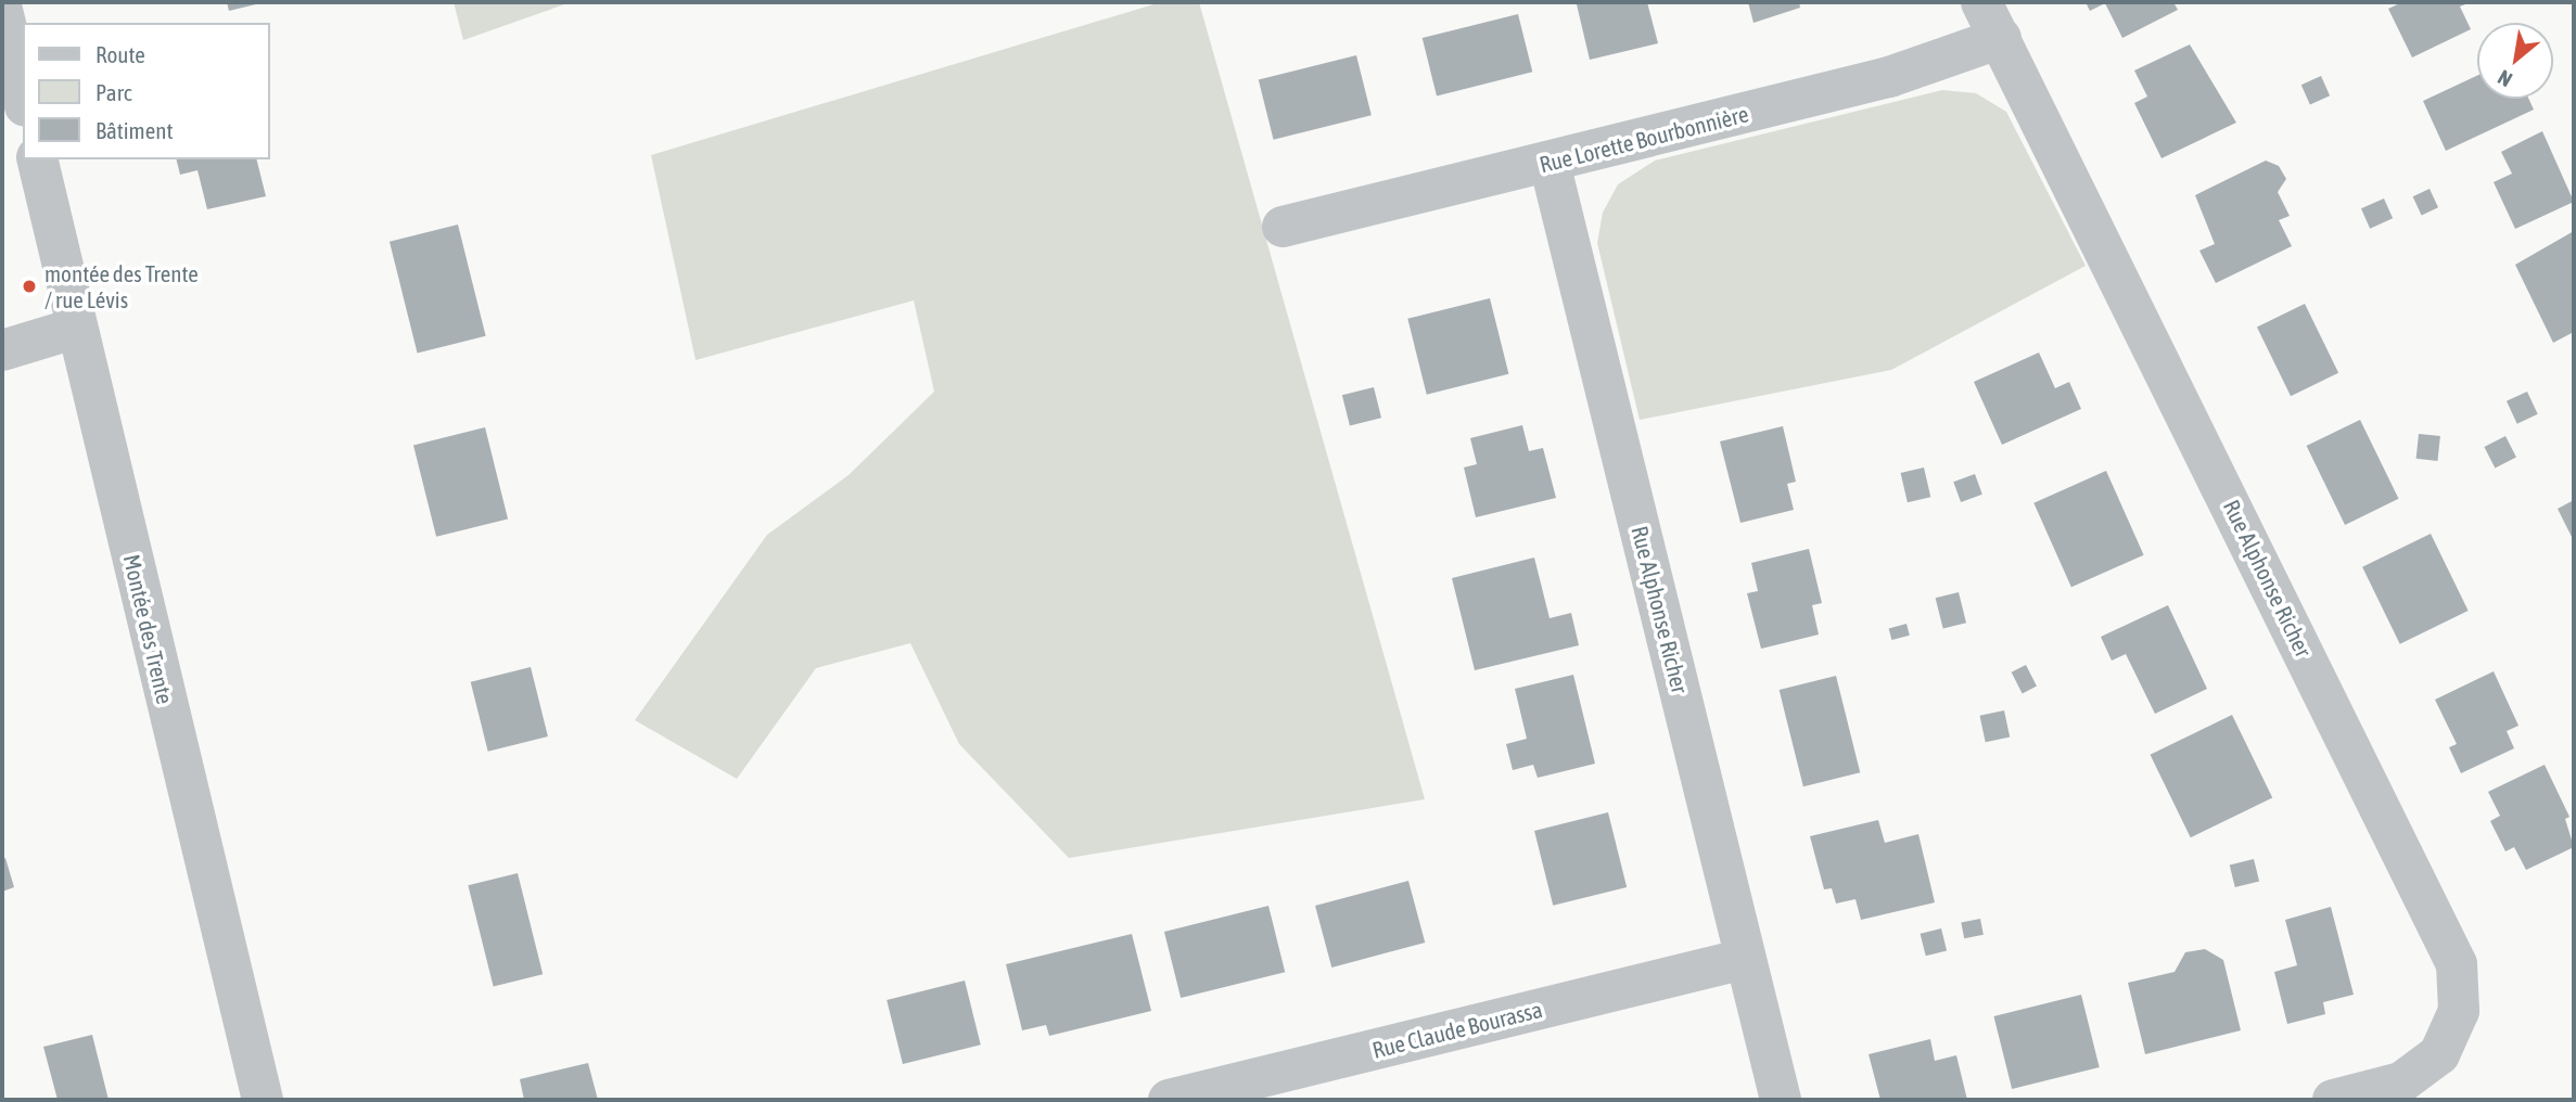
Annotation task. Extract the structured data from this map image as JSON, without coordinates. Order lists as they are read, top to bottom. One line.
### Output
{"streets":{"street":["Rue Lorette Bourbonnière","Rue Alphonse Richer","Montée des Trente","Rue Claude Bourassa"]},"crossings":[["Rue Lorette Bourbonnière","Rue Alphonse Richer"],["Rue Alphonse Richer","Rue Claude Bourassa"]],"places":["montée des Trente / rue Lévis"],"legend":["Route","Parc","Bâtiment"],"north":"bottom left"}
